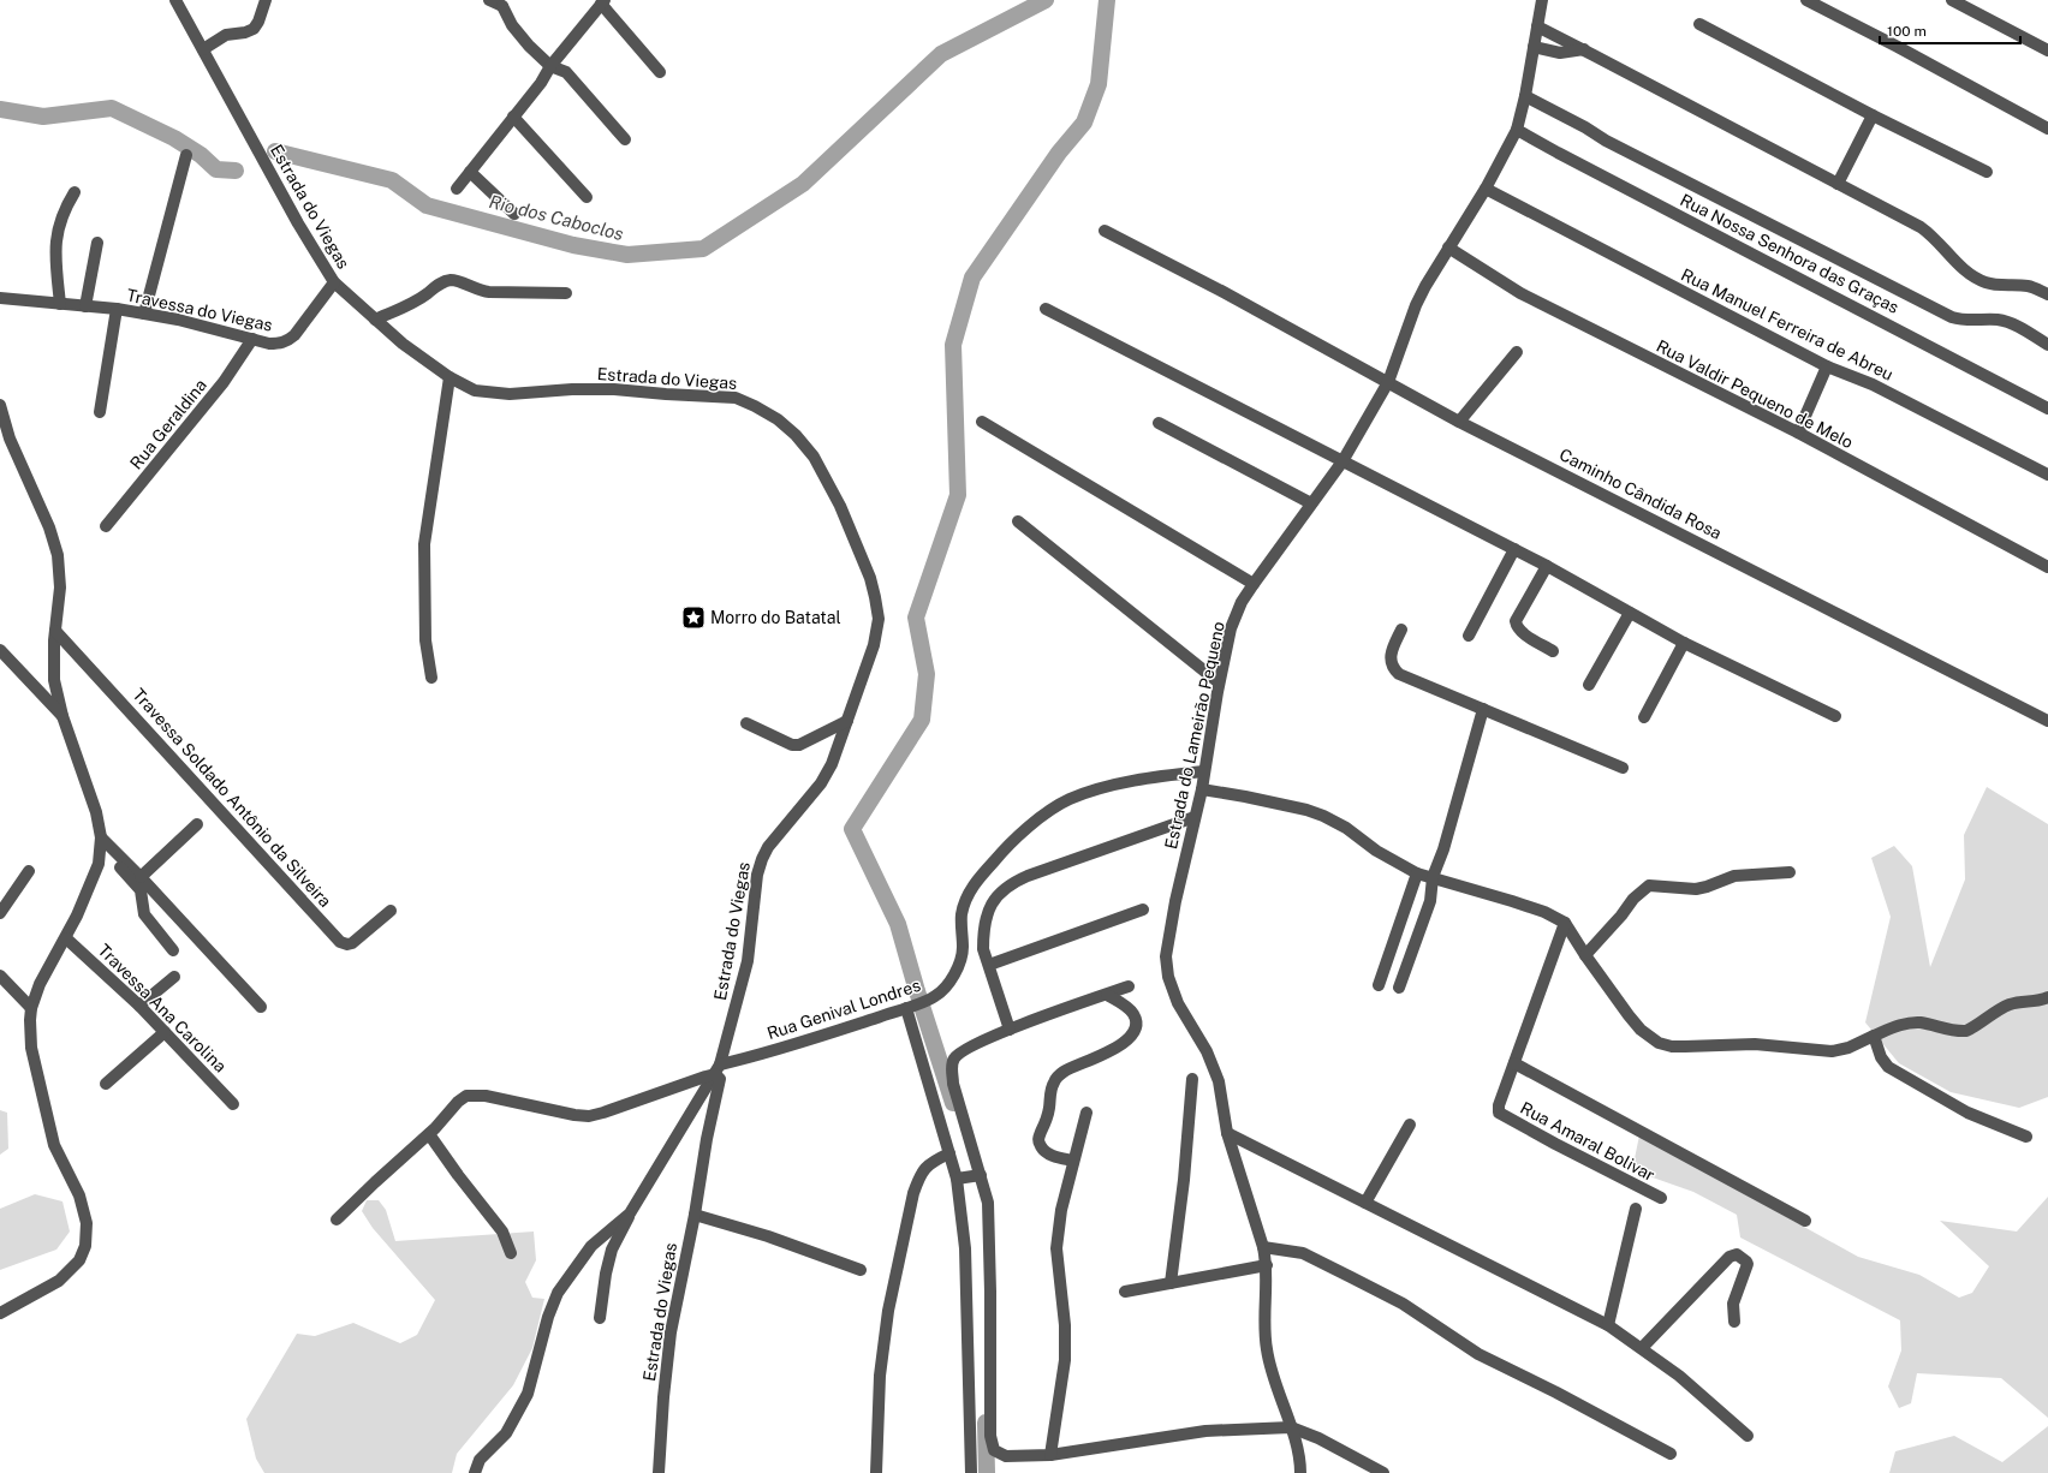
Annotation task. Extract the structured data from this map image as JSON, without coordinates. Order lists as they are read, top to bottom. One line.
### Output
{"streets":{"street":["Estrada do Viegas","Rua Nossa Senhora das Graças","Travessa do Viegas","Rua Manuel Ferreira de Abreu","Rua Valdir Pequeno de Melo","Rua Geraldina","Caminho Cândida Rosa","Estrada do Lameirão Pequeno","Travessa Soldado Antônio da Silveira","Travessa Ana Carolina","Rua Genival Londres","Rua Amaral Bolivar"]},"crossings":[["Estrada do Viegas","Travessa do Viegas"],["Estrada do Viegas","Rua Genival Londres"],["Rua Nossa Senhora das Graças","Estrada do Lameirão Pequeno"],["Travessa do Viegas","Rua Geraldina"],["Rua Manuel Ferreira de Abreu","Estrada do Lameirão Pequeno"],["Rua Valdir Pequeno de Melo","Estrada do Lameirão Pequeno"],["Caminho Cândida Rosa","Estrada do Lameirão Pequeno"],["Estrada do Lameirão Pequeno","Rua Genival Londres"]],"water":["Rio dos Caboclos"],"places":{"place":["Morro do Batatal"]},"scale_bar":"100 m"}
